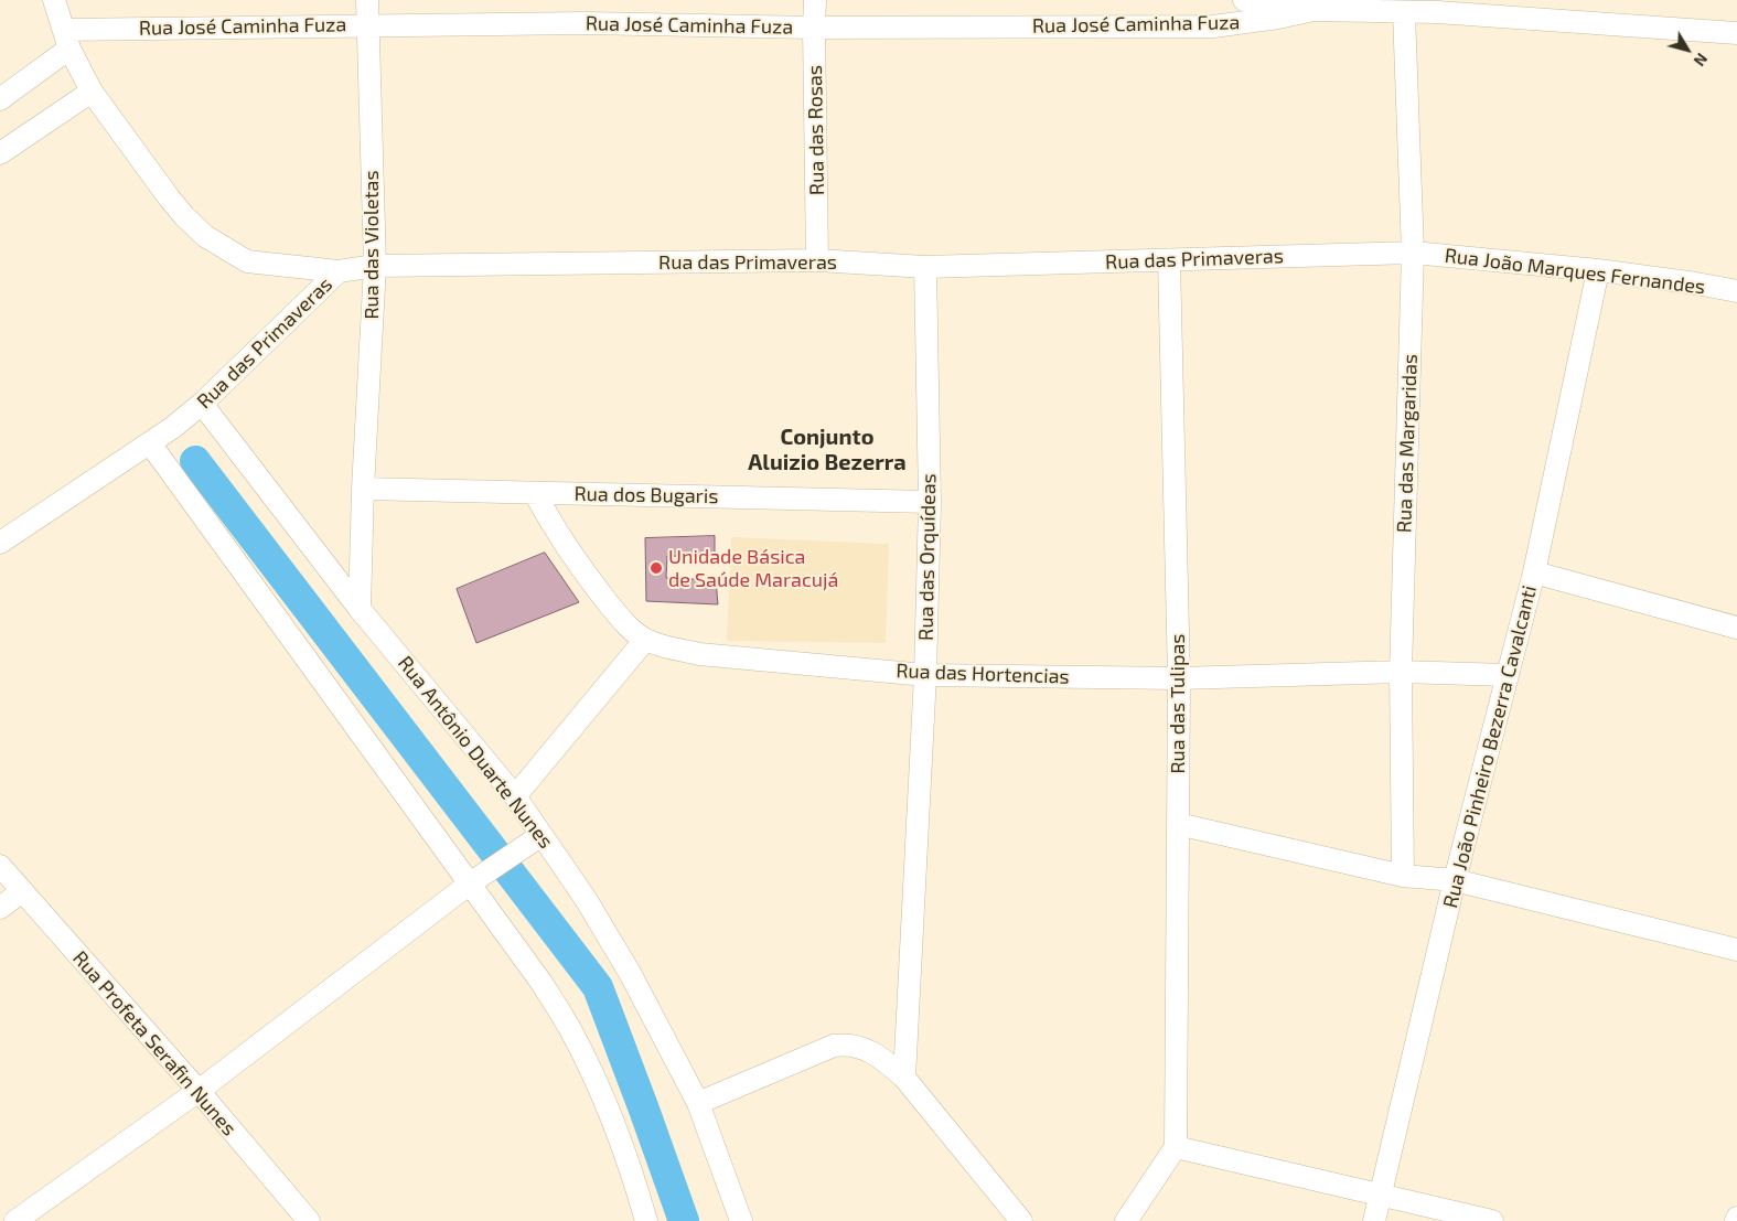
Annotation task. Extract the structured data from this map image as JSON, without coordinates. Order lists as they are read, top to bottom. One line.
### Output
{"streets":{"street":["Rua José Caminha Fuza","Rua das Rosas","Rua das Violetas","Rua das Primaveras","Rua João Marques Fernandes","Rua das Margaridas","Rua dos Bugaris","Rua das Orquídeas","Rua das Hortencias","Rua das Tulipas","Rua João Pinheiro Bezerra Cavalcanti","Rua Antônio Duarte Nunes","Rua Profeta Serafin Nunes"]},"crossings":[["Rua José Caminha Fuza","Rua das Rosas"],["Rua José Caminha Fuza","Rua das Violetas"],["Rua José Caminha Fuza","Rua das Margaridas"],["Rua das Rosas","Rua das Primaveras"],["Rua das Violetas","Rua das Primaveras"],["Rua das Violetas","Rua dos Bugaris"],["Rua das Violetas","Rua Antônio Duarte Nunes"],["Rua das Primaveras","Rua João Marques Fernandes"],["Rua das Primaveras","Rua das Margaridas"],["Rua das Primaveras","Rua das Orquídeas"],["Rua das Primaveras","Rua das Tulipas"],["Rua das Primaveras","Rua Antônio Duarte Nunes"],["Rua João Marques Fernandes","Rua das Margaridas"],["Rua João Marques Fernandes","Rua João Pinheiro Bezerra Cavalcanti"],["Rua das Margaridas","Rua das Hortencias"],["Rua dos Bugaris","Rua das Orquídeas"],["Rua dos Bugaris","Rua das Hortencias"],["Rua das Orquídeas","Rua das Hortencias"],["Rua das Hortencias","Rua das Tulipas"],["Rua das Hortencias","Rua João Pinheiro Bezerra Cavalcanti"]],"districts":["Conjunto Aluizio Bezerra"],"places":["Unidade Básica de Saúde Maracujá"],"north":"bottom right"}
